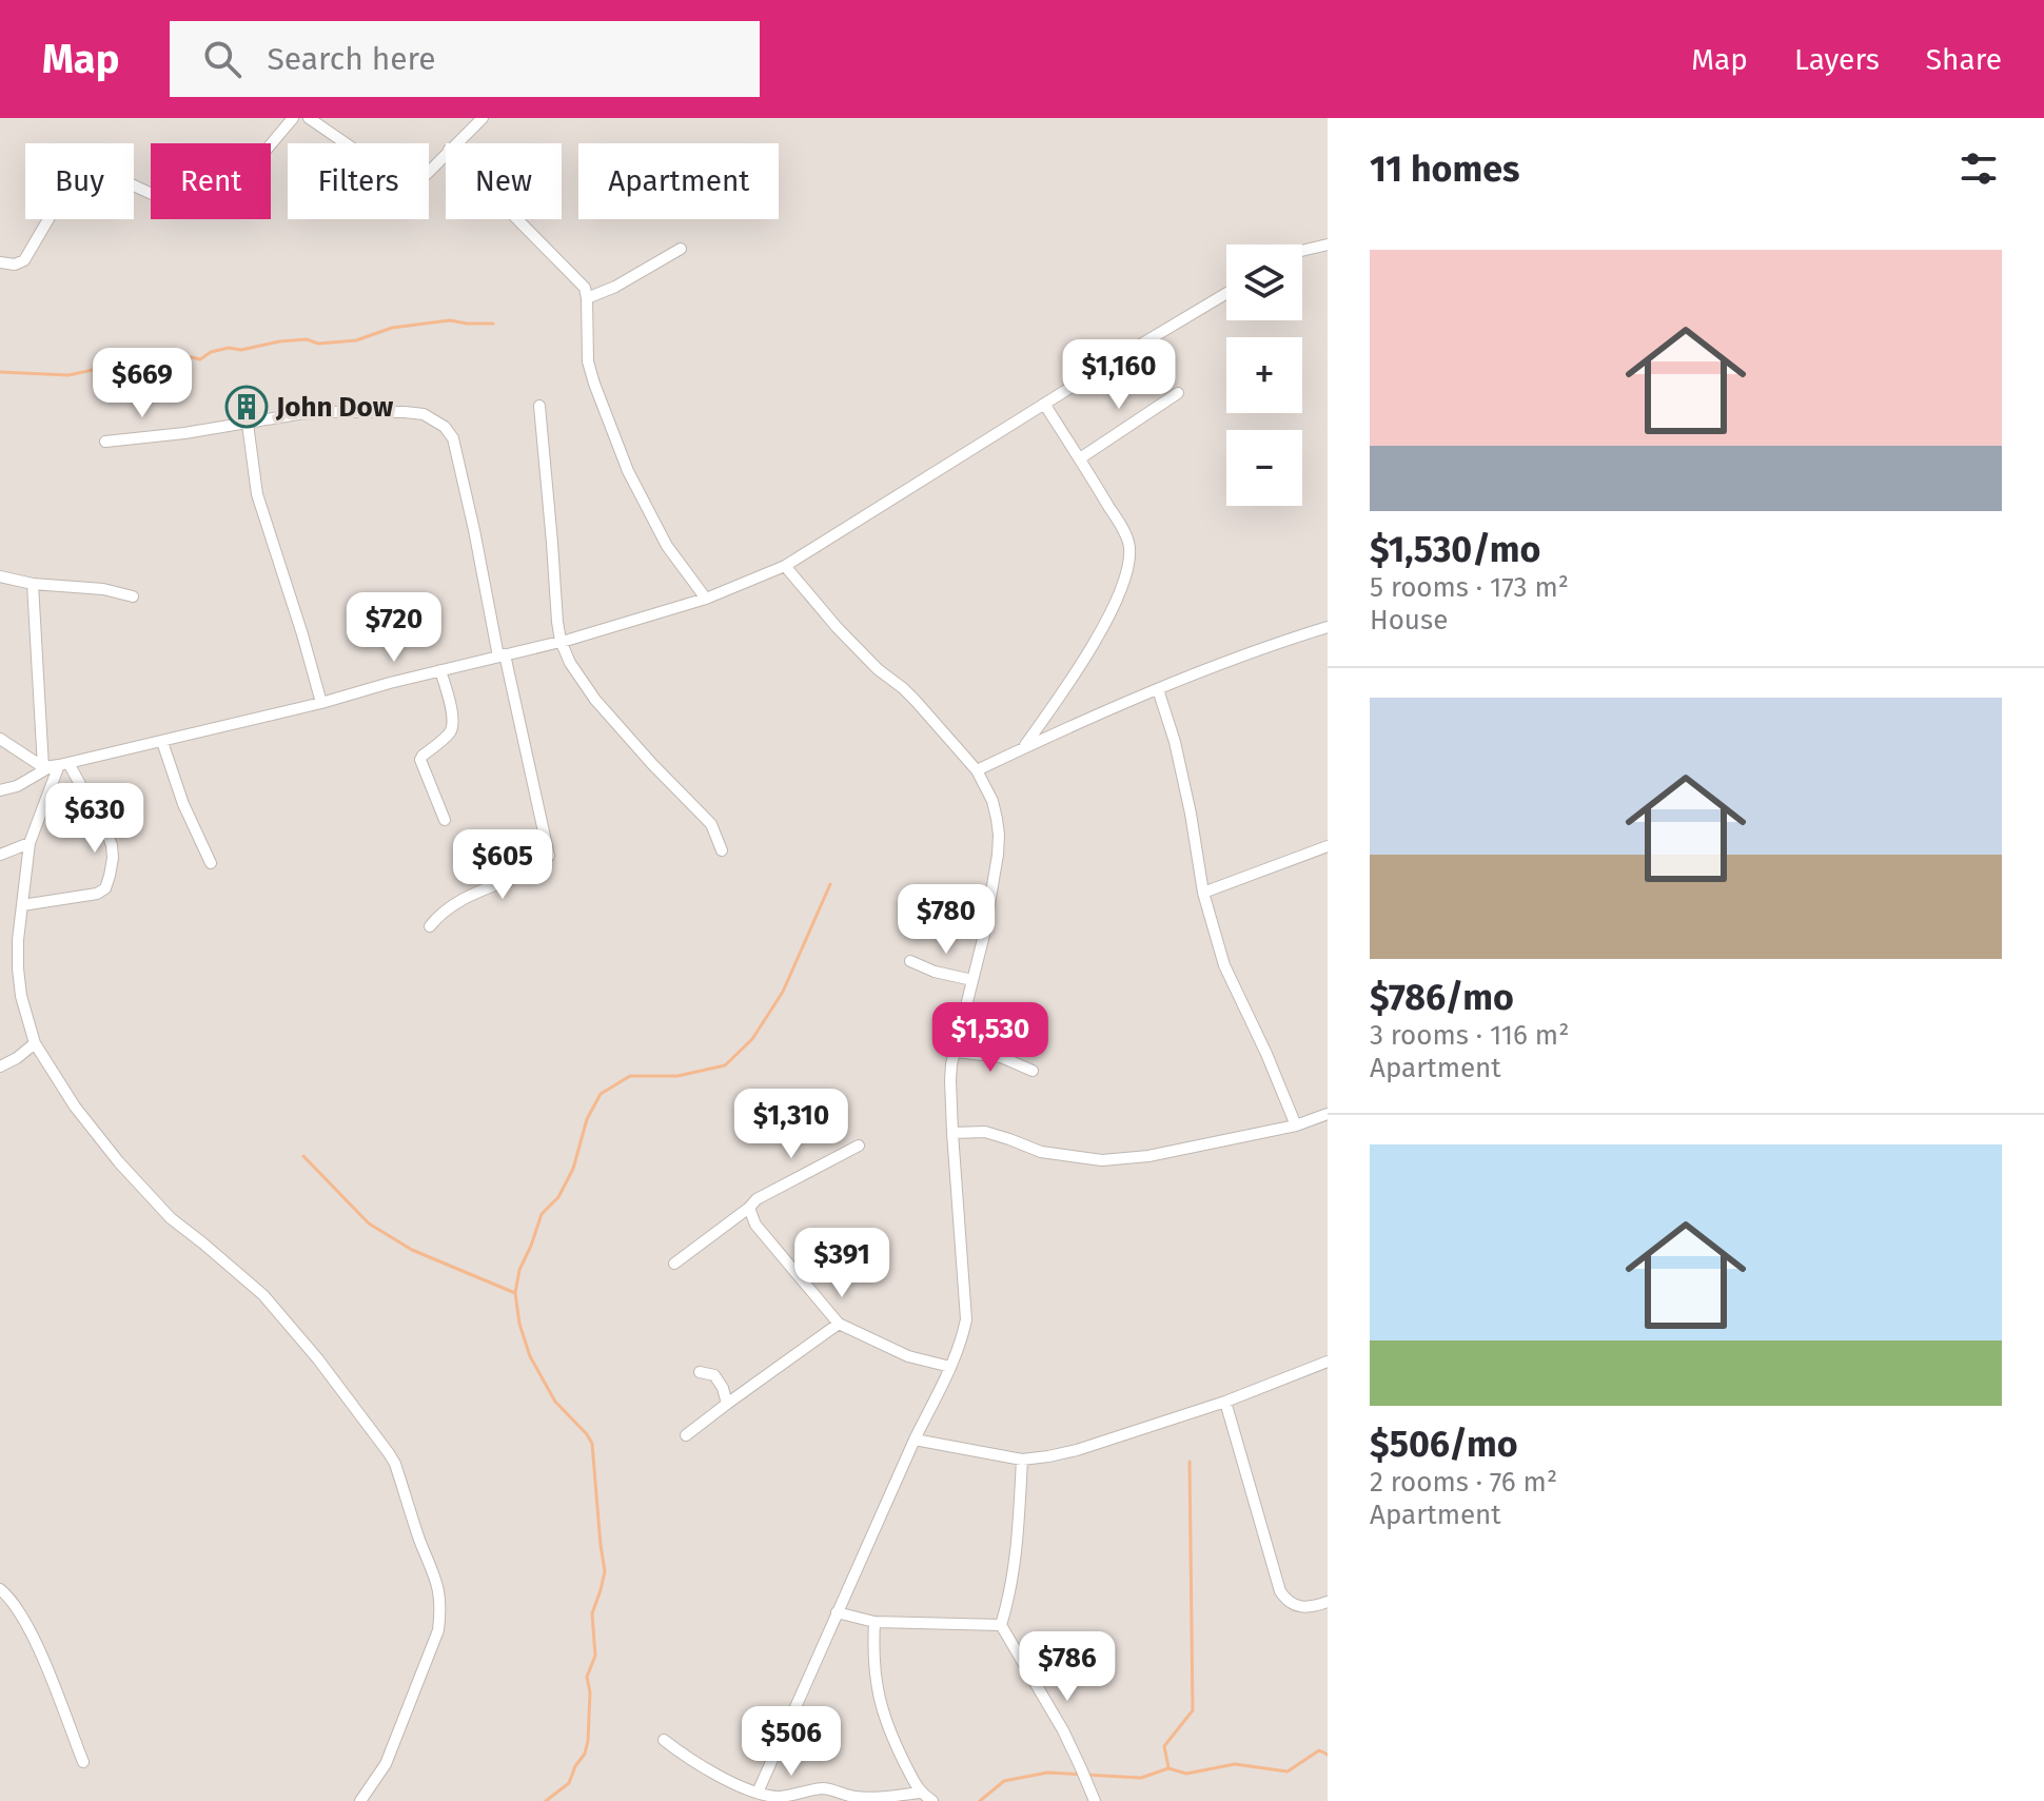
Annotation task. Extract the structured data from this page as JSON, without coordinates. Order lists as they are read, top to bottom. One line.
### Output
{"places":{"building":["John Dow"]},"page":{"header":"Map","search":"Search here","nav":["Map","Layers","Share"],"heading":"11 homes","chip":["Buy","Rent","Filters","New","Apartment"],"list":[{"name":"$1,530/mo","note":"5 rooms · 173 m² · House"},{"name":"$786/mo","note":"3 rooms · 116 m² · Apartment"},{"name":"$506/mo","note":"2 rooms · 76 m² · Apartment"}],"map_buttons":["+","−"],"price":["$1,160","$669","$720","$630","$605","$780","$1,530","$1,310","$391","$786","$506"]}}
